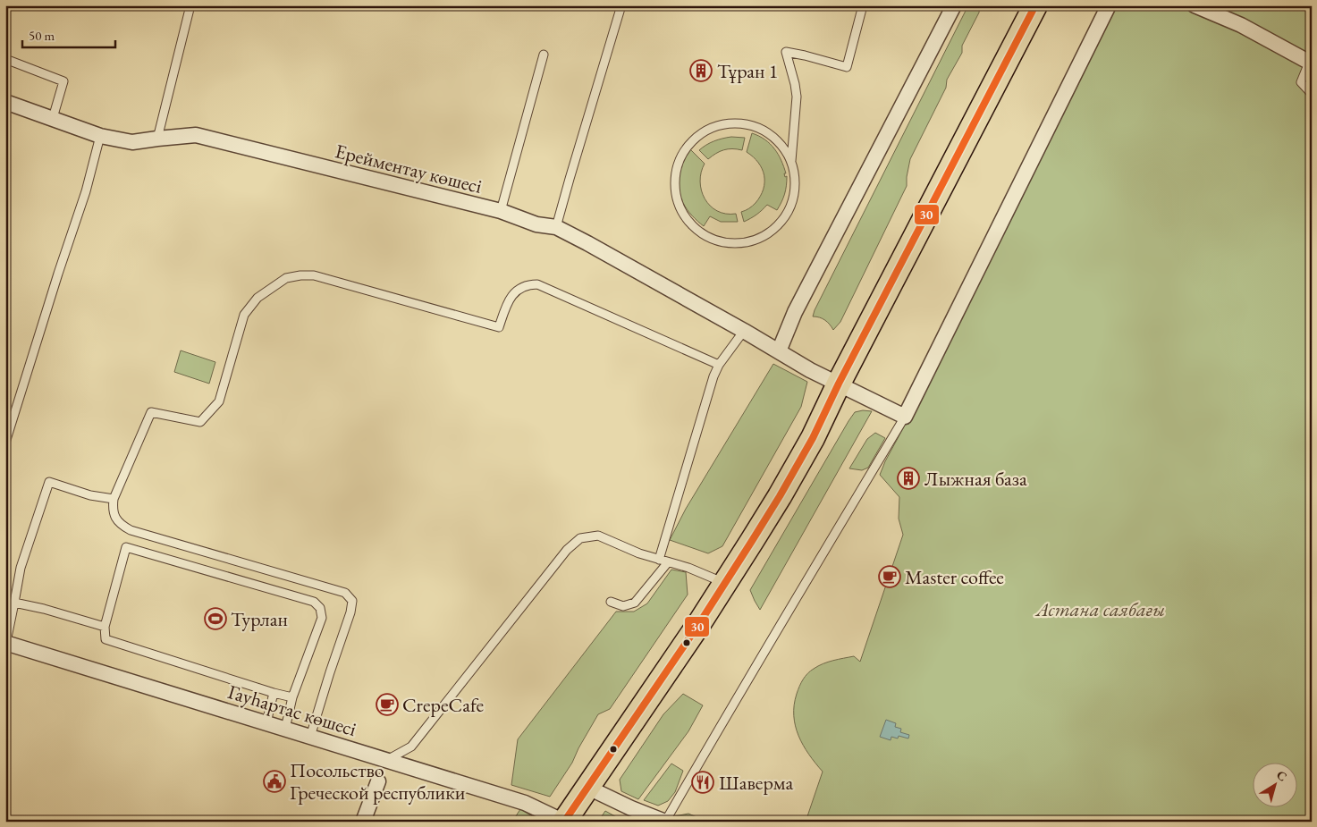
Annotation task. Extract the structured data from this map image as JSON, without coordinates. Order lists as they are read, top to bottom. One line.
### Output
{"streets":{"street":["Ерейментау көшесі","Гауhартас көшесі"]},"parks":["Астана саябағы"],"places":{"building":["Тұран 1","Лыжная база"],"cafe":["Master coffee","CrepeCafe"],"sports":["Турлан"],"public building":["Посольство Греческой республики"],"restaurant":["Шаверма"]},"lines":["transit line 30"],"scale_bar":"50 m","north":"top right"}
